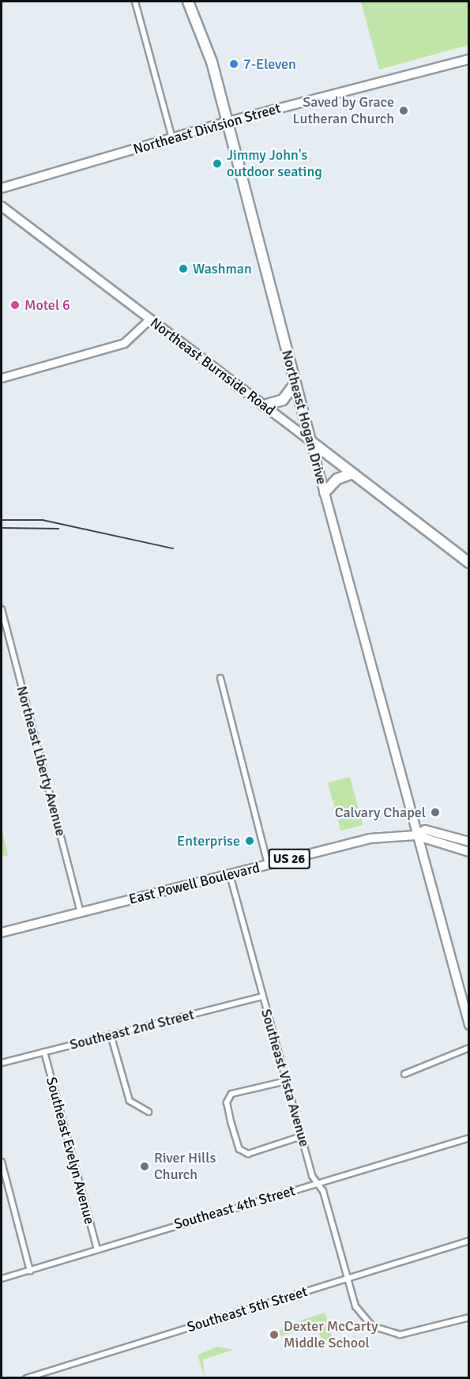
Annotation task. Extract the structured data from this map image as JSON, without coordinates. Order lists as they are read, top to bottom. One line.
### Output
{"streets":{"highway":["Northeast Burnside Road","Northeast Hogan Drive"],"main road":["Northeast Division Street","US 26","East Powell Boulevard"],"street":["Northeast Liberty Avenue","Southeast 2nd Street","Southeast Vista Avenue","Southeast Evelyn Avenue","Southeast 4th Street","Southeast 5th Street"]},"crossings":[["Northeast Division Street","Northeast Hogan Drive"],["Northeast Burnside Road","Northeast Hogan Drive"],["Northeast Hogan Drive","East Powell Boulevard"],["Northeast Liberty Avenue","East Powell Boulevard"],["East Powell Boulevard","Southeast Vista Avenue"],["Southeast 2nd Street","Southeast Vista Avenue"],["Southeast 2nd Street","Southeast Evelyn Avenue"],["Southeast Vista Avenue","Southeast 4th Street"],["Southeast Vista Avenue","Southeast 5th Street"],["Southeast Evelyn Avenue","Southeast 4th Street"]],"places":["7-Eleven","Saved by Grace Lutheran Church","Jimmy John's outdoor seating","Washman","Motel 6","Calvary Chapel","Enterprise","River Hills Church","Dexter McCarty Middle School"]}
